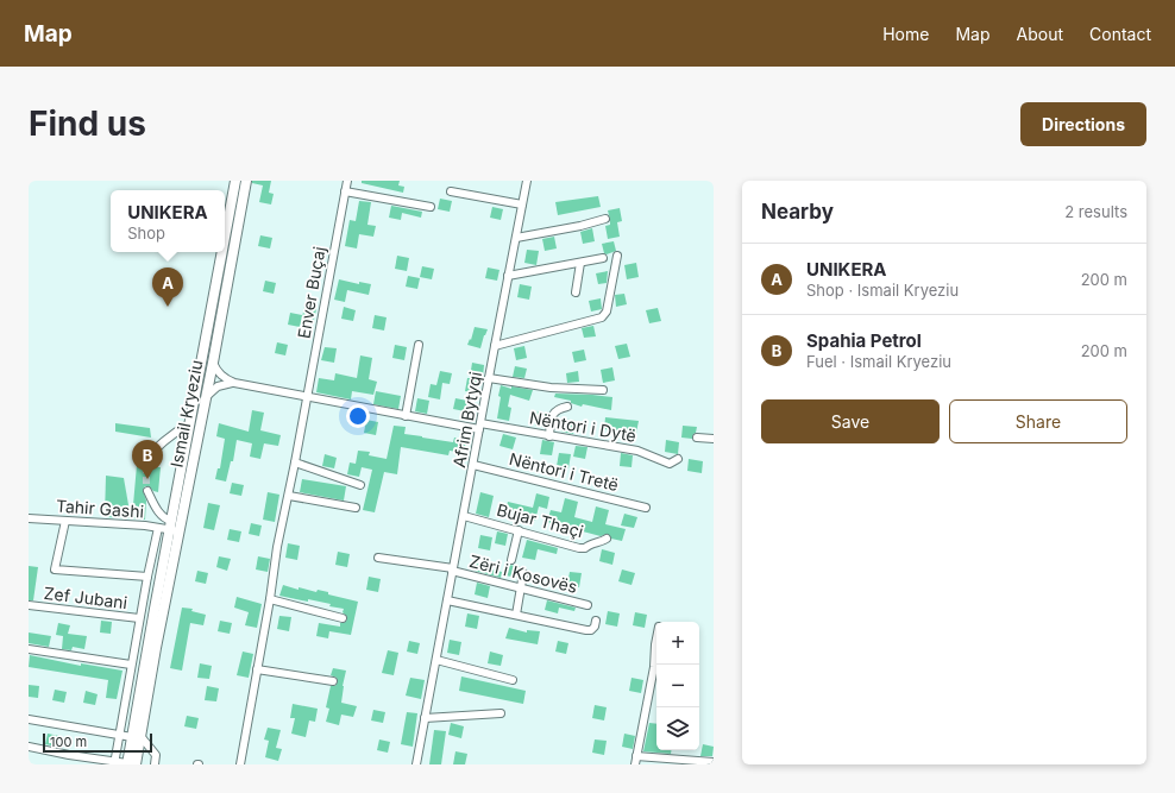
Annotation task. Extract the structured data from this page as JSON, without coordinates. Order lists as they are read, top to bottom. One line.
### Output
{"streets":{"main road":["Ismail Kryeziu"],"street":["Enver Buçaj","Afrim Bytyqi","Nëntori i Dytë","Nëntori i Tretë","Tahir Gashi","Bujar Thaçi","Zëri i Kosovës","Zef Jubani"]},"crossings":[["Enver Buçaj","Nëntori i Dytë"],["Ismail Kryeziu","Tahir Gashi"],["Afrim Bytyqi","Nëntori i Dytë"],["Afrim Bytyqi","Nëntori i Tretë"],["Afrim Bytyqi","Bujar Thaçi"],["Afrim Bytyqi","Zëri i Kosovës"]],"scale_bar":"100 m","page":{"header":"Map","nav":["Home","Map","About","Contact"],"buttons":["Directions",["Save","Share"]],"title":"Find us","heading":["Nearby","2 results"],"popup":["UNIKERA","Shop"],"list":[{"mark":"A","name":"UNIKERA","note":"Shop · Ismail Kryeziu","value":"200 m"},{"mark":"B","name":"Spahia Petrol","note":"Fuel · Ismail Kryeziu","value":"200 m"}],"pins":["A","B"],"map_buttons":["+","−"],"scale":"100 m"}}
